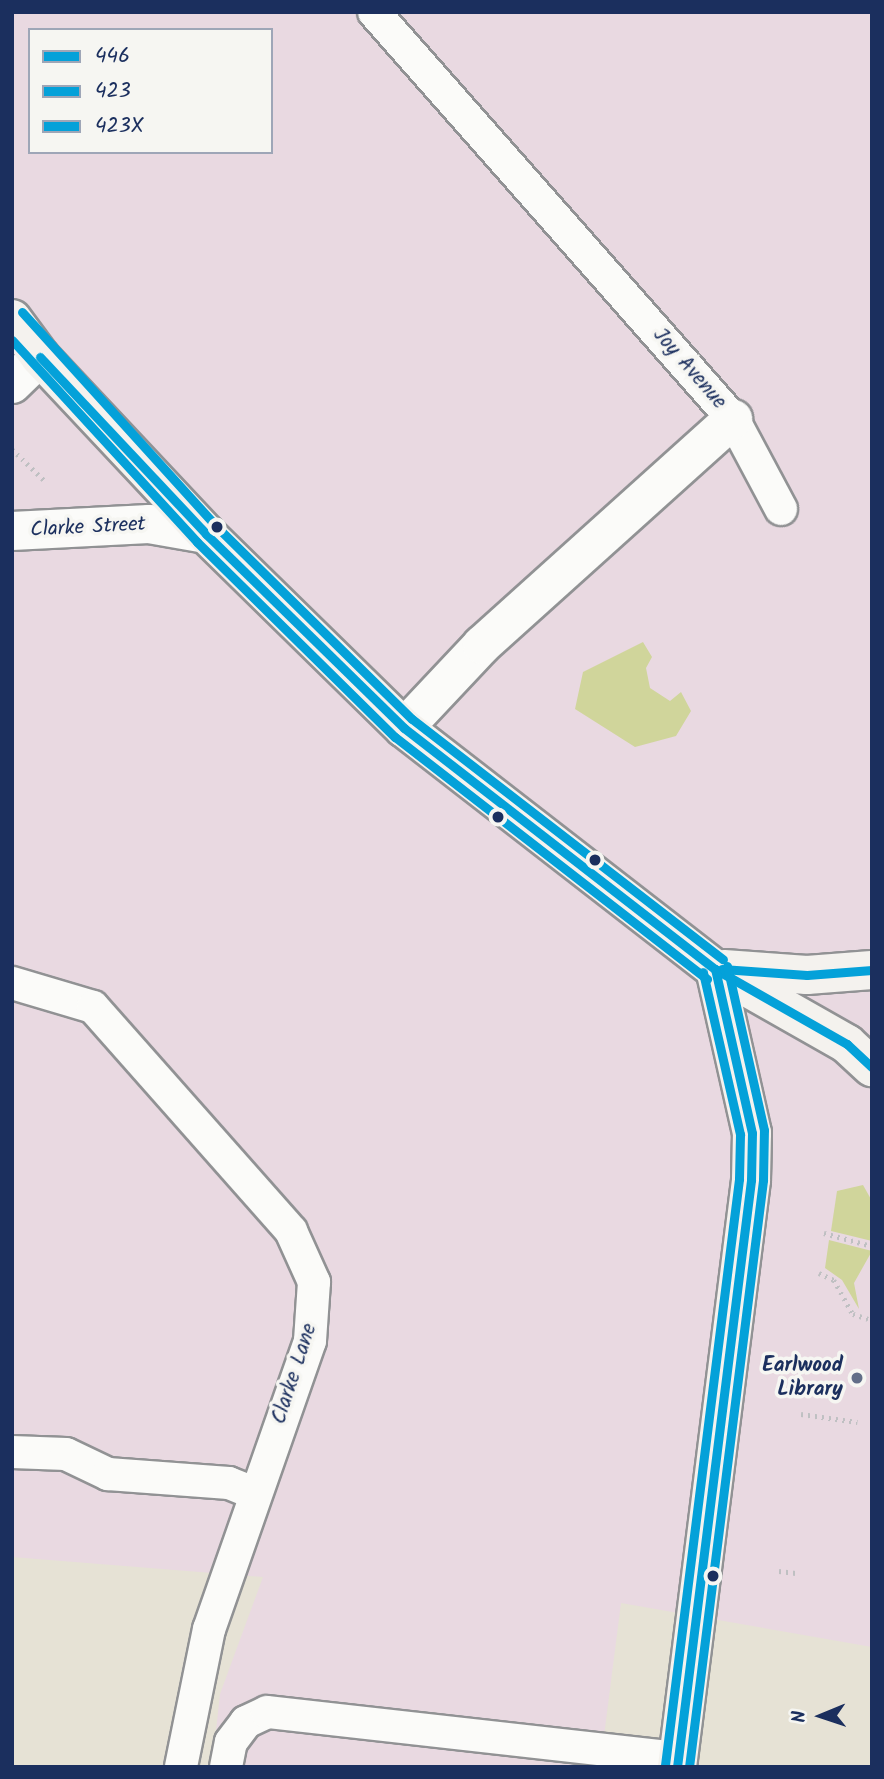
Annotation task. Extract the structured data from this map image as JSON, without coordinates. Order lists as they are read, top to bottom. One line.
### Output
{"streets":{"street":["Joy Avenue","Clarke Street"],"lane":["Clarke Lane"]},"places":["Earlwood Library"],"lines":["transit line 423X","transit line 423","transit line 446"],"legend":["446","423","423X"],"north":"left"}
